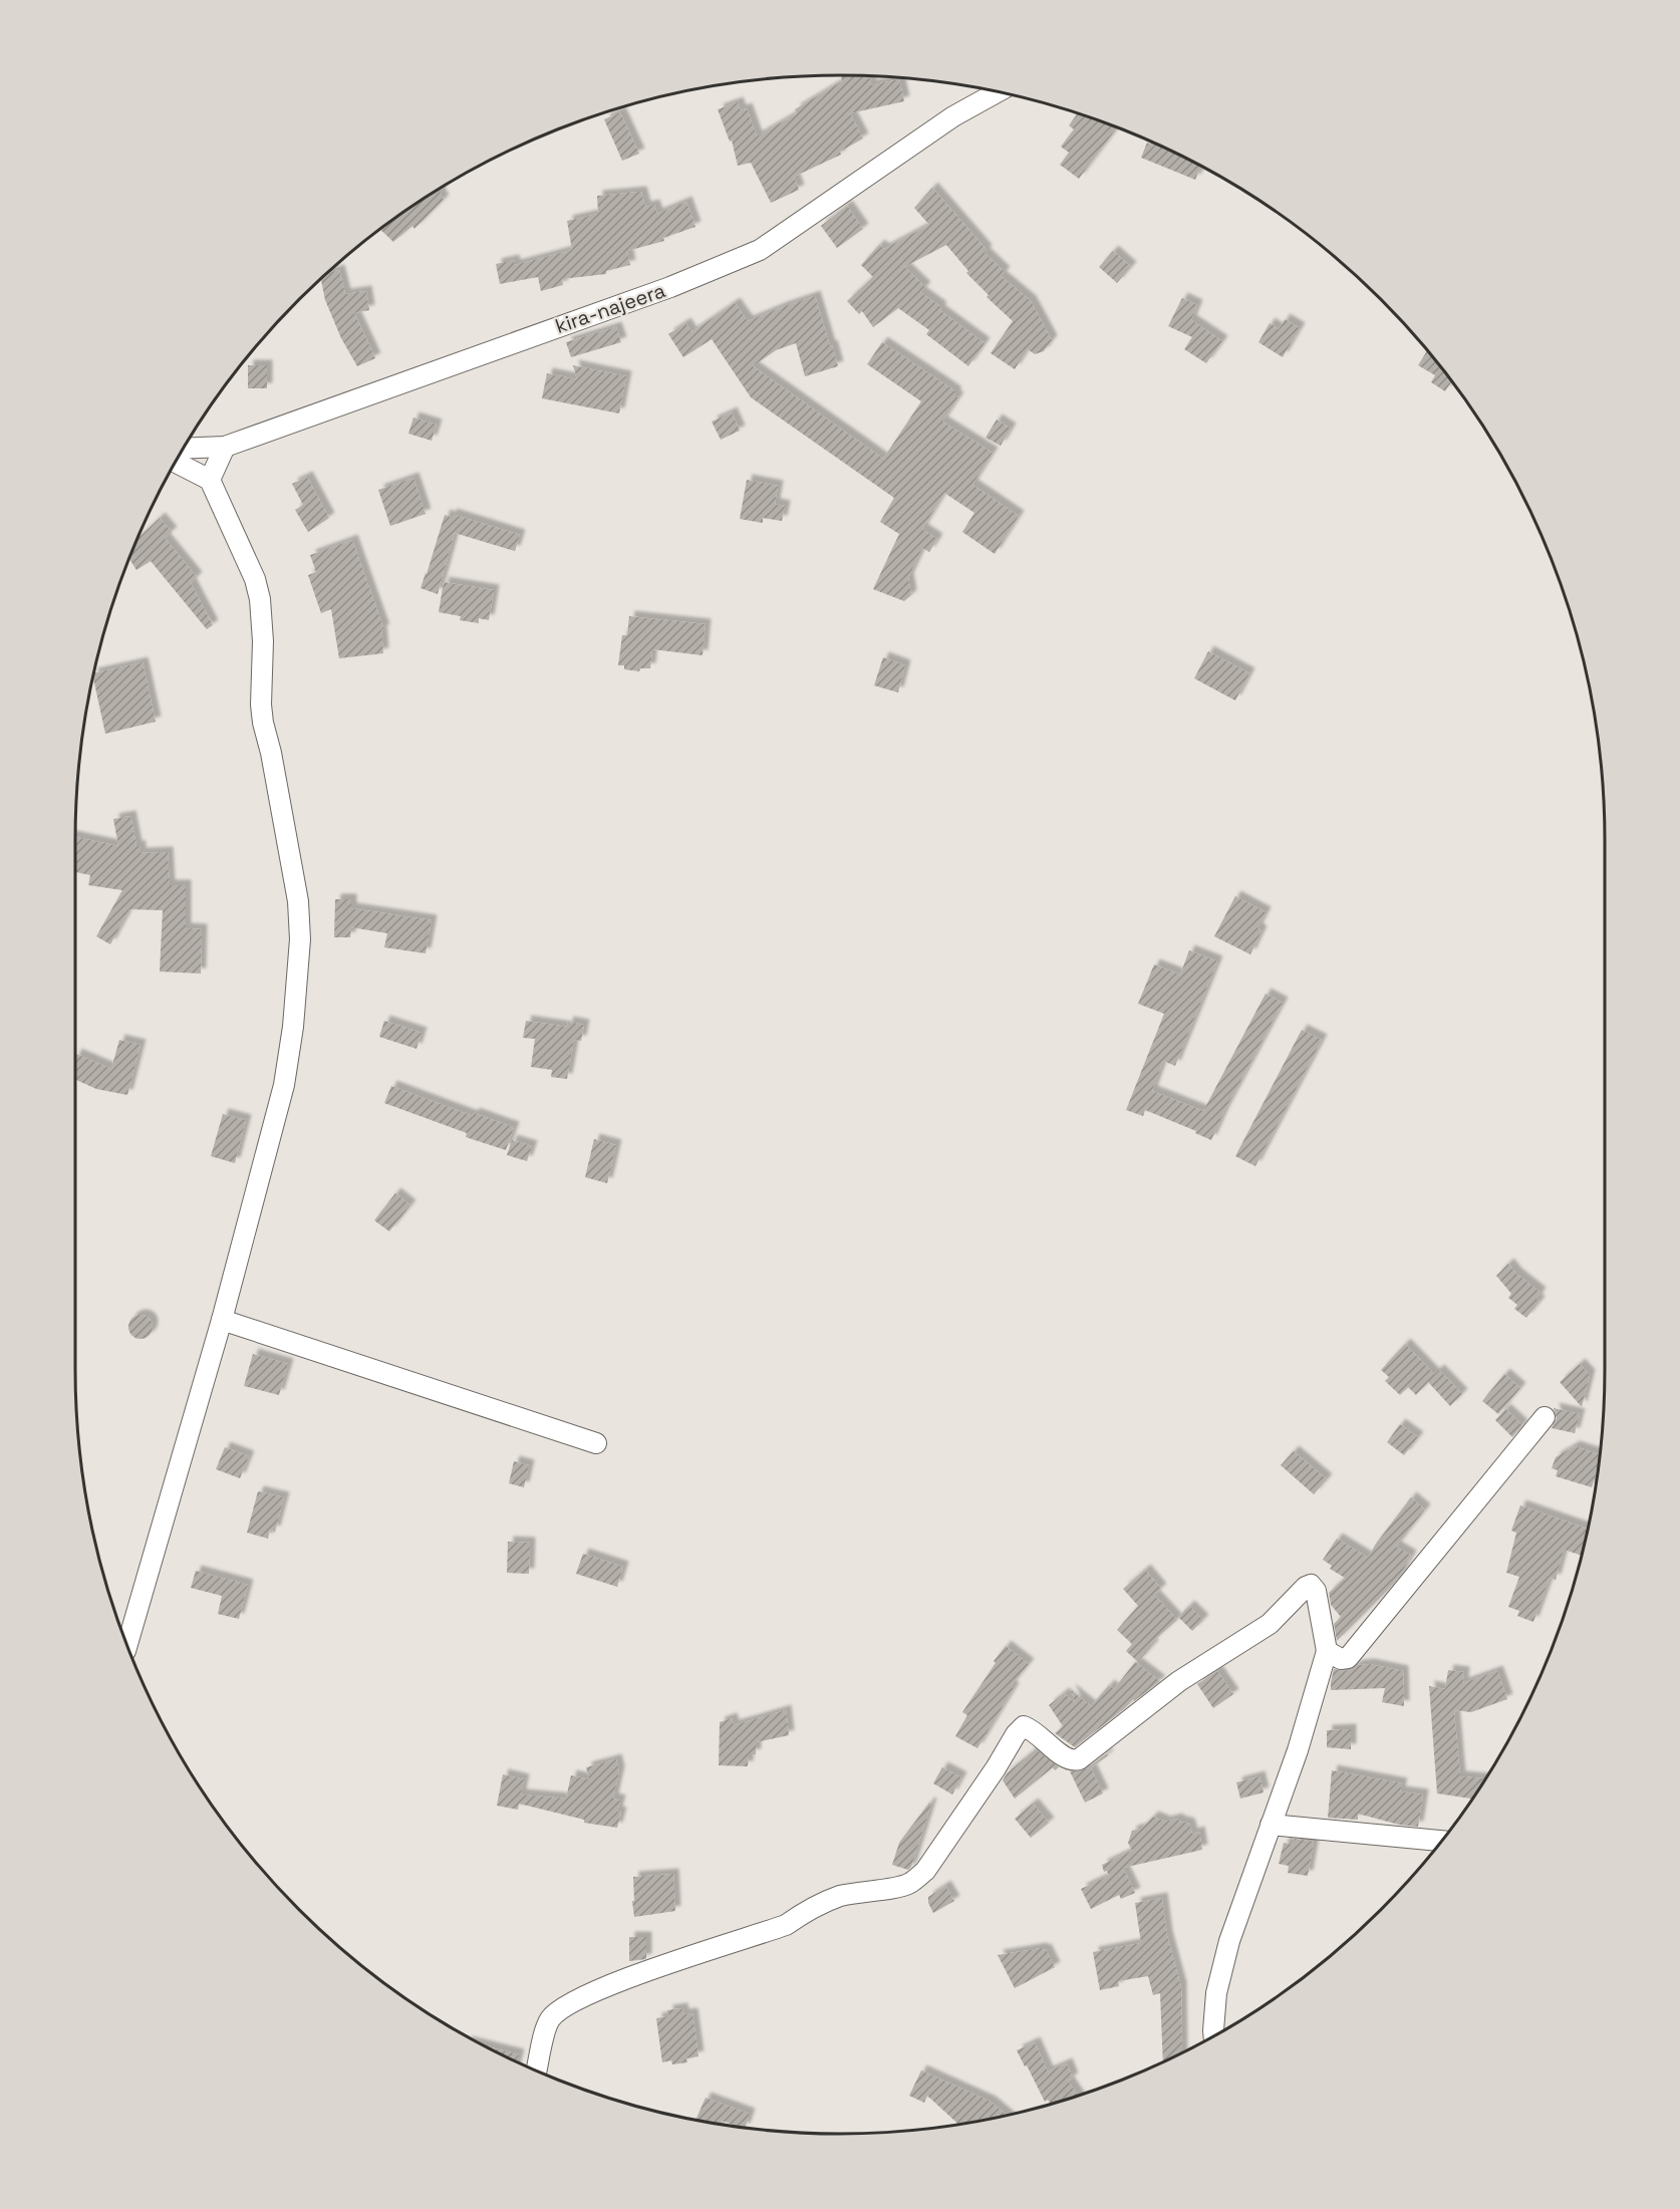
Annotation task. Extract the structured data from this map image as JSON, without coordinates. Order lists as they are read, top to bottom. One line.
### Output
{"streets":{"street":["kira-najeera"]}}
